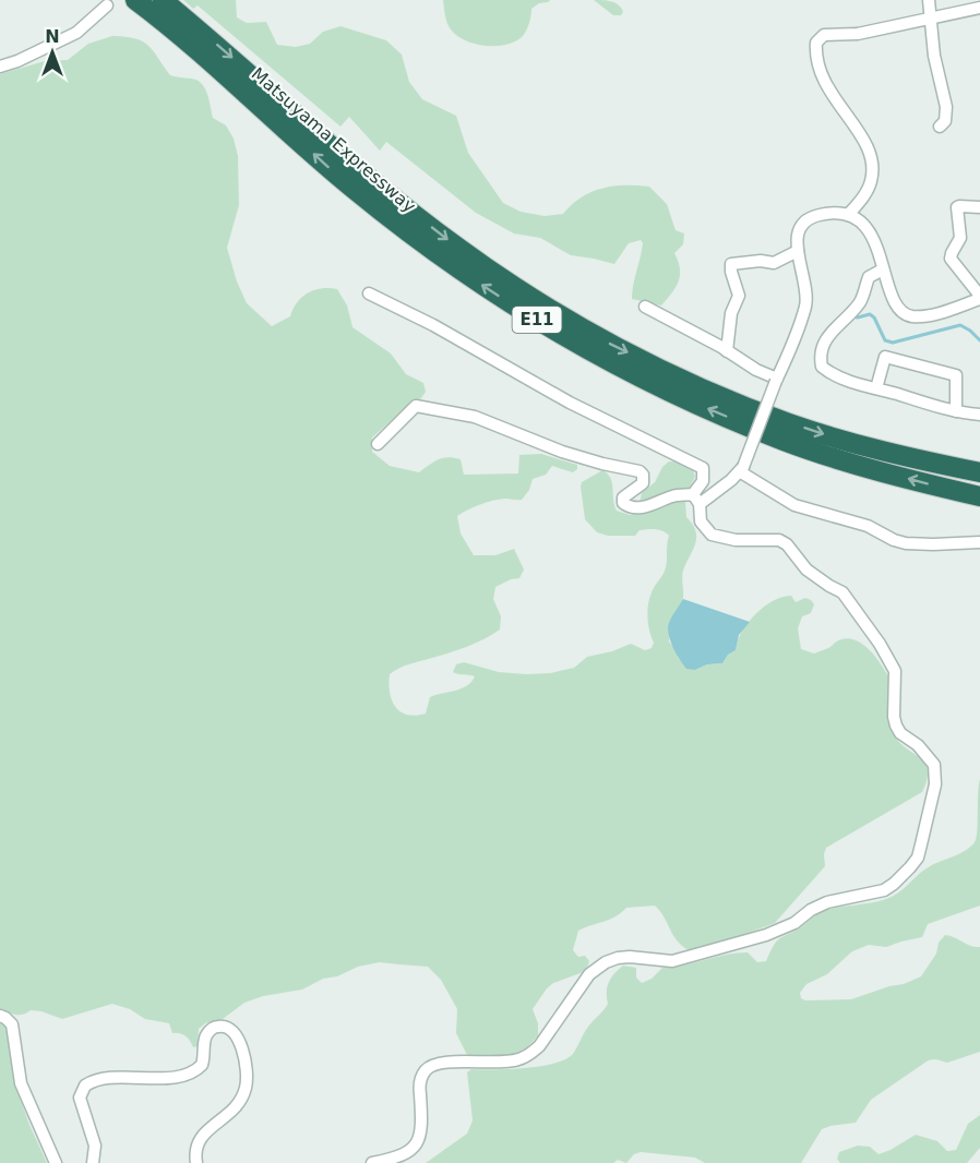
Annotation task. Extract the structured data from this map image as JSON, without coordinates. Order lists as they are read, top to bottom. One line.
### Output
{"streets":{"highway":["Matsuyama Expressway","E11"]},"north":"top"}
